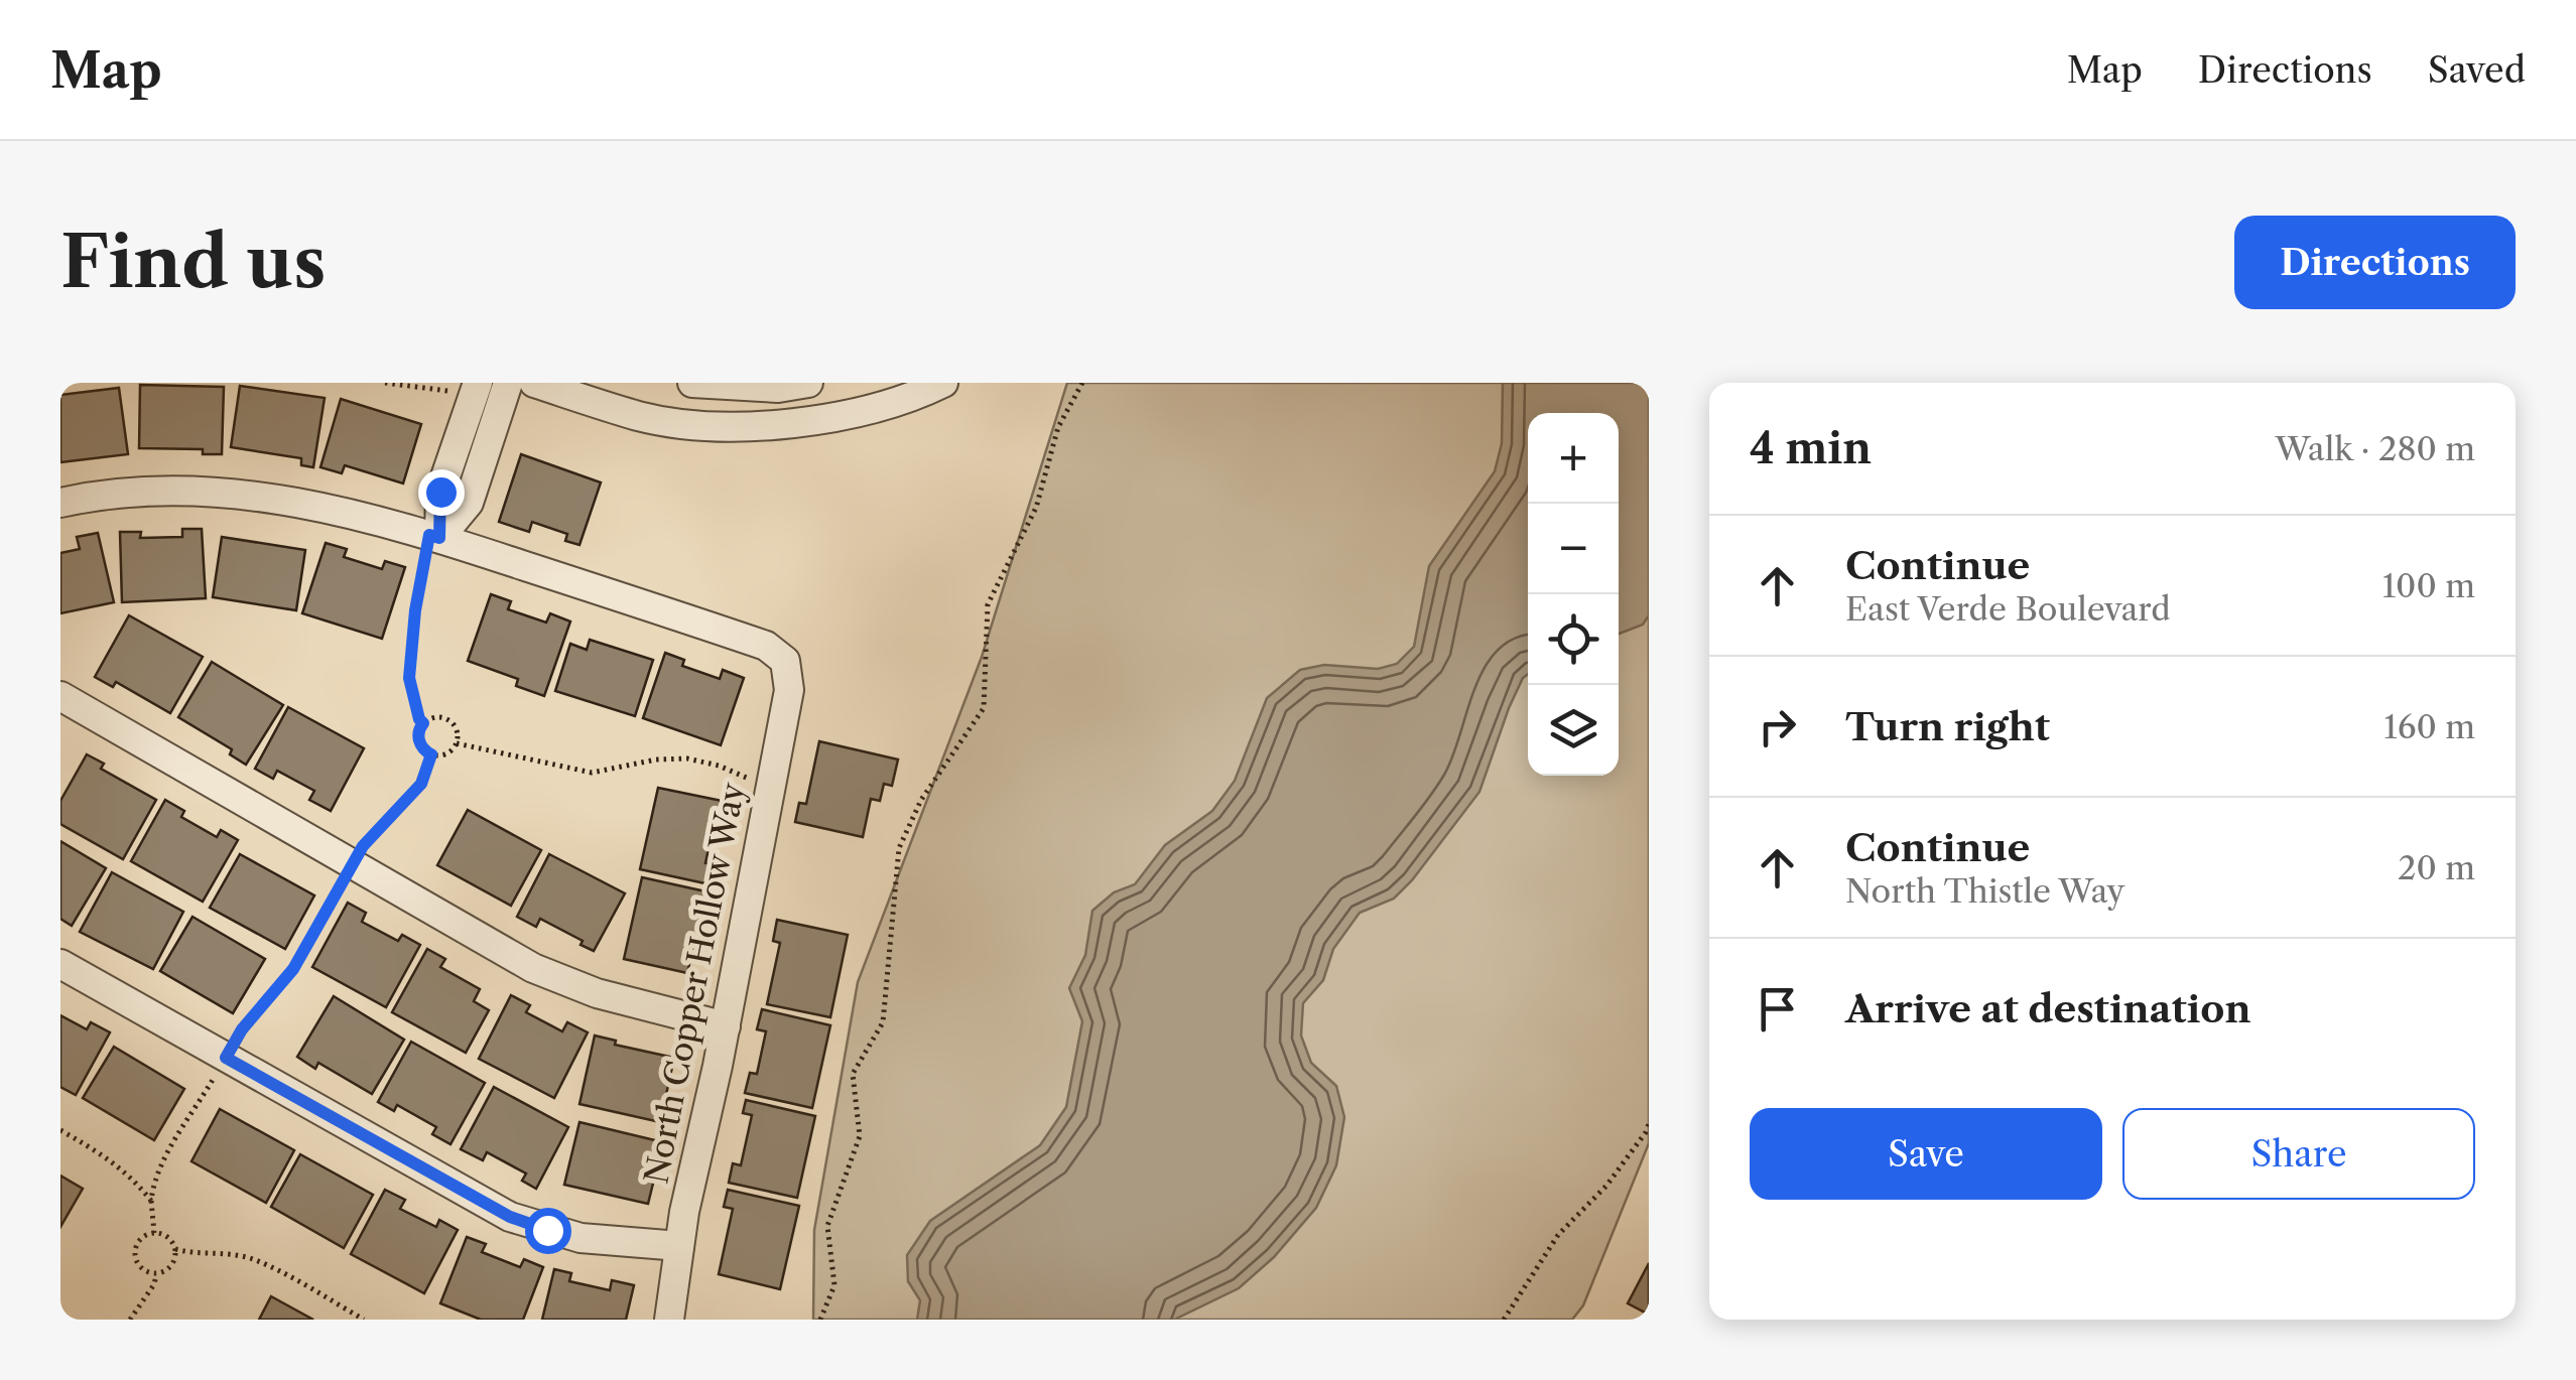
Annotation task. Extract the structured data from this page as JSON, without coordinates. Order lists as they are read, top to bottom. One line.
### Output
{"streets":{"street":["North Copper Hollow Way"]},"page":{"header":"Map","nav":["Map","Directions","Saved"],"buttons":["Directions",["Save","Share"]],"title":"Find us","heading":["4 min","Walk · 280 m"],"map_buttons":["+","−"],"list":[["Continue","East Verde Boulevard","100 m"],["Turn right","160 m"],["Continue","North Thistle Way","20 m"],"Arrive at destination"]}}
